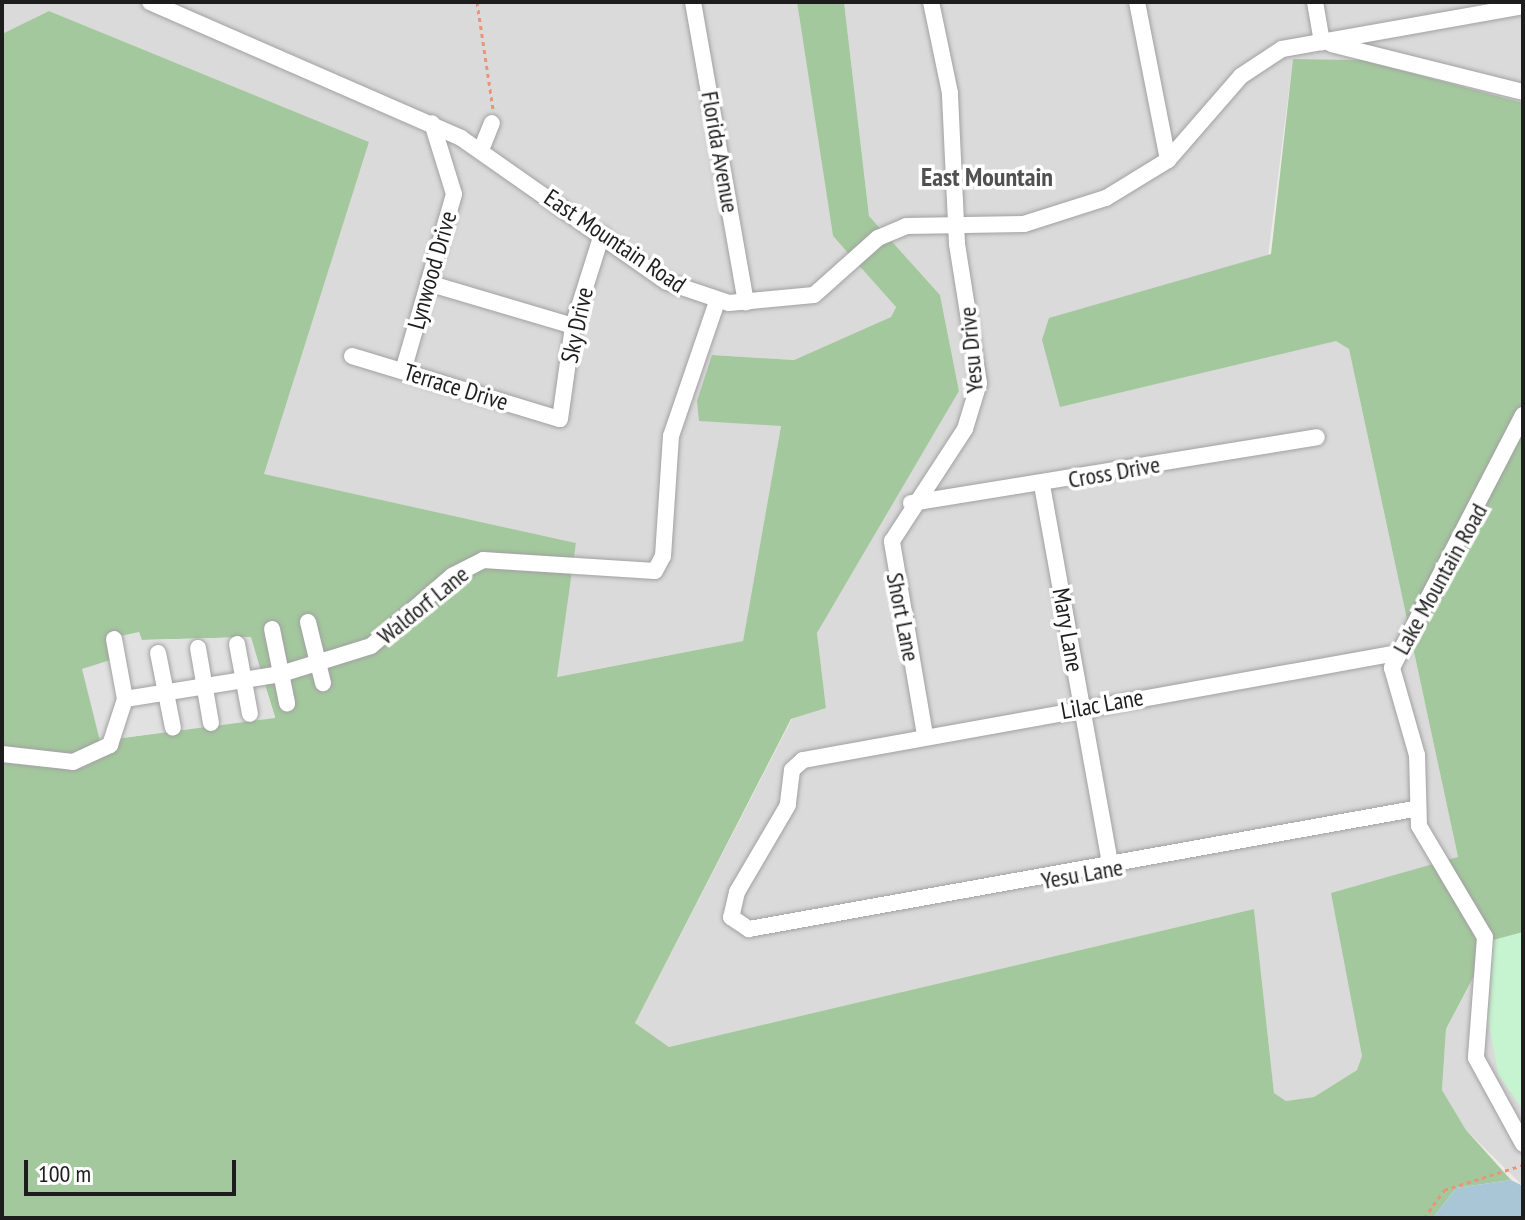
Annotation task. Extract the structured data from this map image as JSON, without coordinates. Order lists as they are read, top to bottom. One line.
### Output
{"streets":{"street":["Florida Avenue","East Mountain Road","Lynwood Drive","Sky Drive","Yesu Drive","Terrace Drive","Cross Drive","Lake Mountain Road","Waldorf Lane","Short Lane","Mary Lane","Lilac Lane","Yesu Lane"]},"crossings":[["Florida Avenue","East Mountain Road"],["East Mountain Road","Lynwood Drive"],["East Mountain Road","Sky Drive"],["East Mountain Road","Yesu Drive"],["East Mountain Road","Waldorf Lane"],["Lynwood Drive","Terrace Drive"],["Sky Drive","Terrace Drive"],["Yesu Drive","Cross Drive"],["Yesu Drive","Short Lane"],["Cross Drive","Short Lane"],["Cross Drive","Mary Lane"],["Lake Mountain Road","Lilac Lane"],["Lake Mountain Road","Yesu Lane"],["Short Lane","Lilac Lane"],["Mary Lane","Lilac Lane"],["Mary Lane","Yesu Lane"],["Lilac Lane","Yesu Lane"]],"districts":["East Mountain"],"scale_bar":"100 m"}
